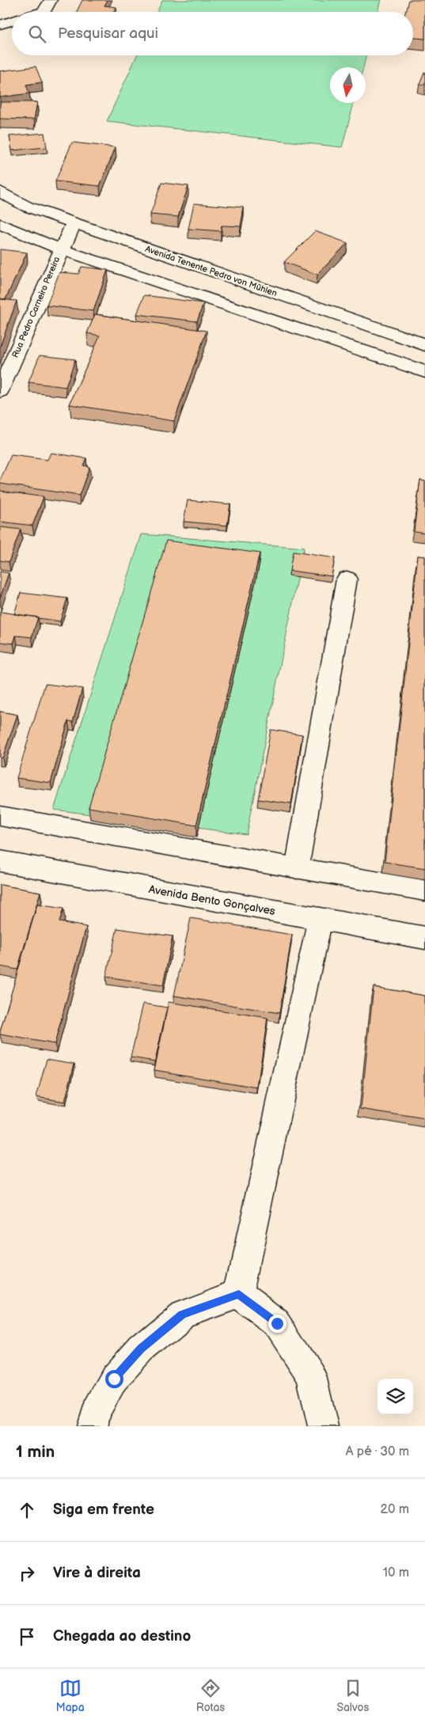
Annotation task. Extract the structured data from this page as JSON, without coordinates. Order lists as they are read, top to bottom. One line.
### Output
{"streets":{"main road":["Avenida Tenente Pedro von Mühlen","Rua Pedro Carneiro Pereira","Avenida Bento Gonçalves"]},"crossings":[["Avenida Tenente Pedro von Mühlen","Rua Pedro Carneiro Pereira"]],"north":"bottom","page":{"search":"Pesquisar aqui","heading":["1 min","A pé · 30 m"],"list":[["Siga em frente","20 m"],["Vire à direita","10 m"],"Chegada ao destino"],"nav":["Mapa","Rotas","Salvos"]}}
